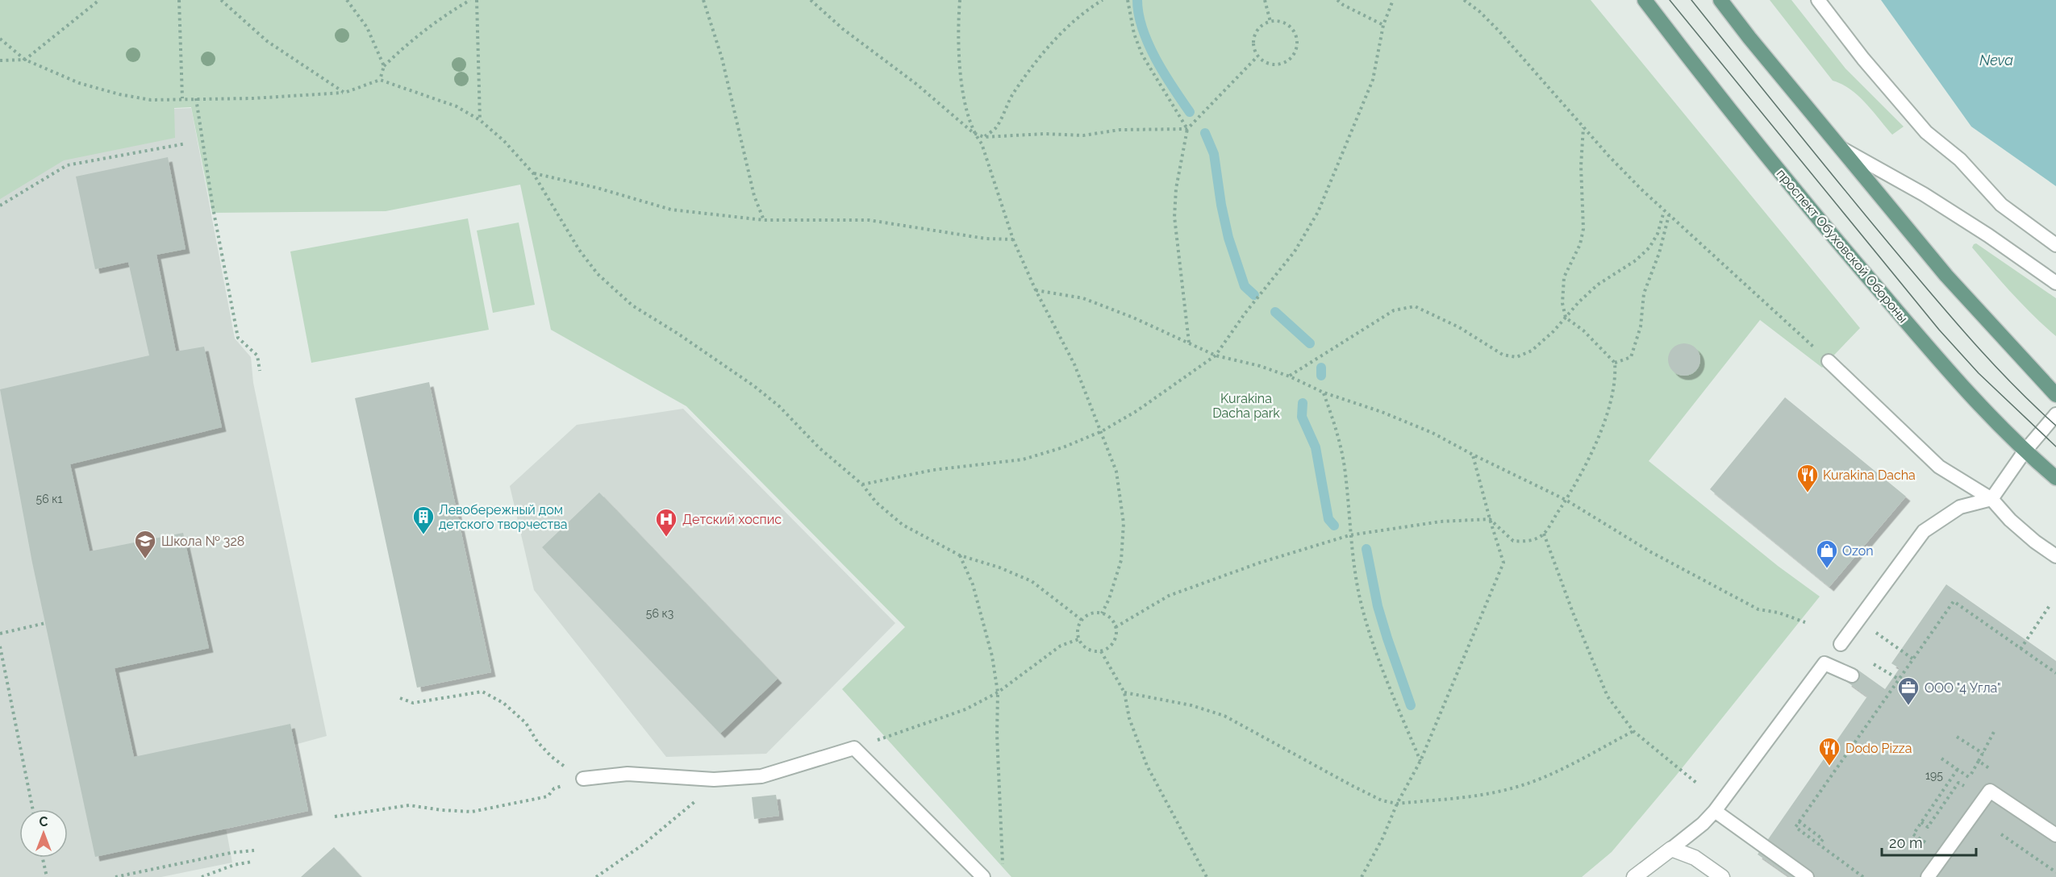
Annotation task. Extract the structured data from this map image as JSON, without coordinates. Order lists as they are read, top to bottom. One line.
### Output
{"streets":{"main road":["проспект Обуховской Обороны"]},"water":["Neva"],"parks":["Kurakina Dacha park"],"places":{"restaurant":["Kurakina Dacha","Dodo Pizza"],"building":["Левобережный дом детского творчества"],"hospital":["Детский хоспис"],"school or university":["Школа № 328"],"shop":["Ozon"],"office":["ООО \"4 Угла\""]},"house_numbers":["56 к1","56 к3","195"],"scale_bar":"20 m","north":"top"}
